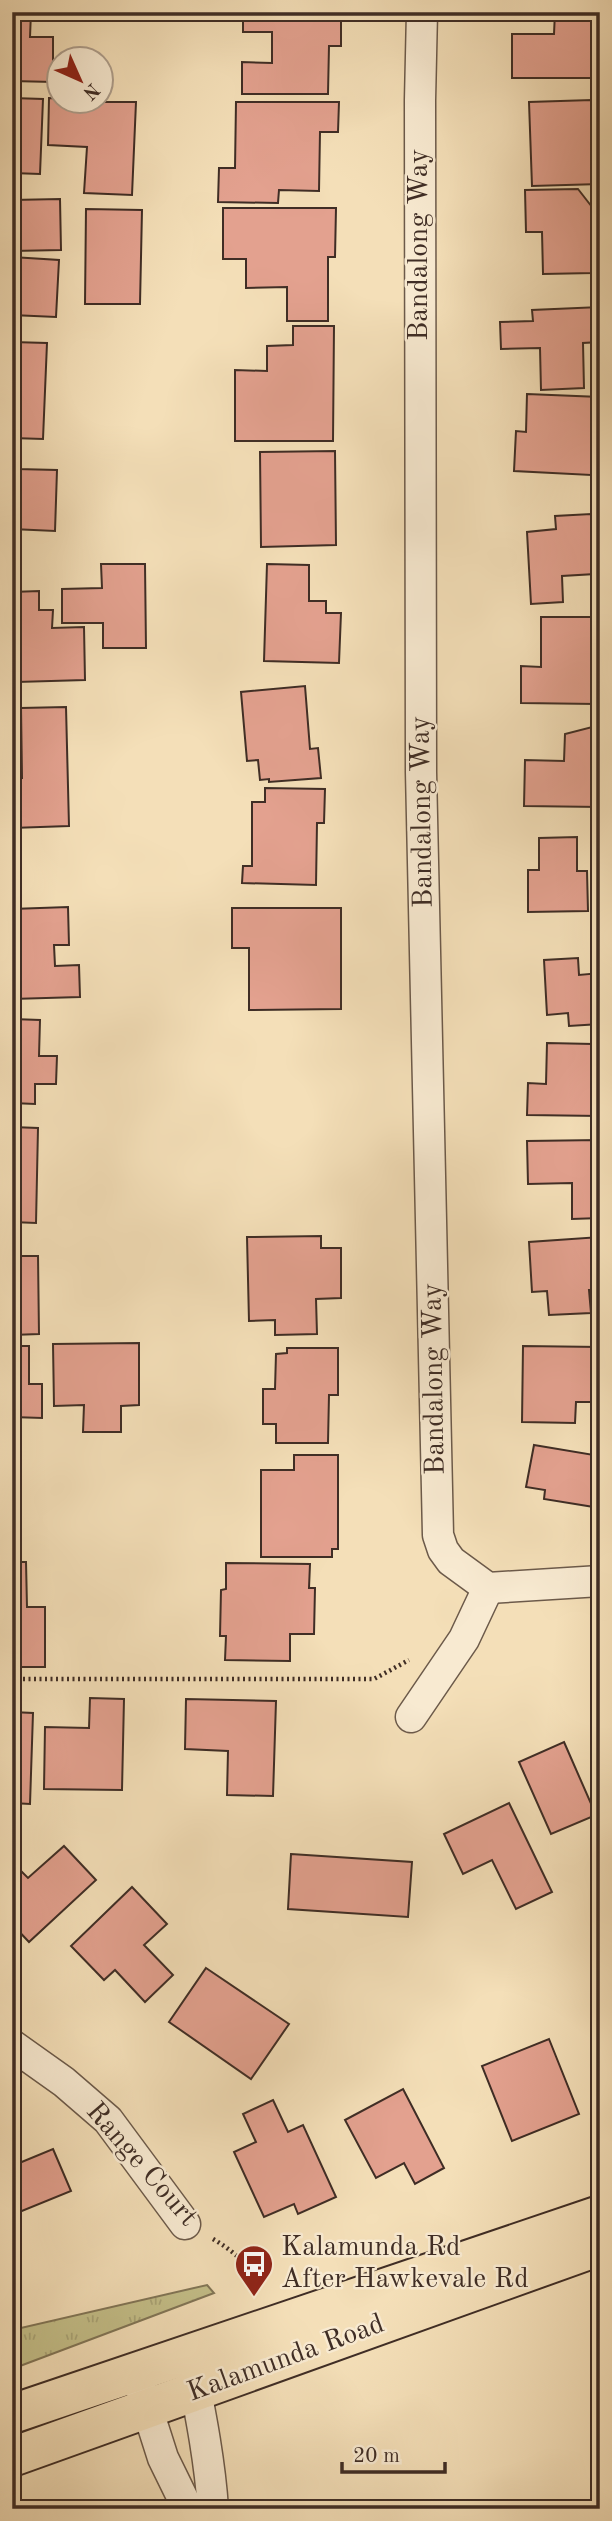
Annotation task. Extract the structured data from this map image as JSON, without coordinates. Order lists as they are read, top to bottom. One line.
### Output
{"streets":{"main road":["Kalamunda Road"],"street":["Bandalong Way","Range Court"]},"places":{"bus stop":["Kalamunda Rd After Hawkevale Rd"]},"scale_bar":"20 m","north":"bottom right"}
